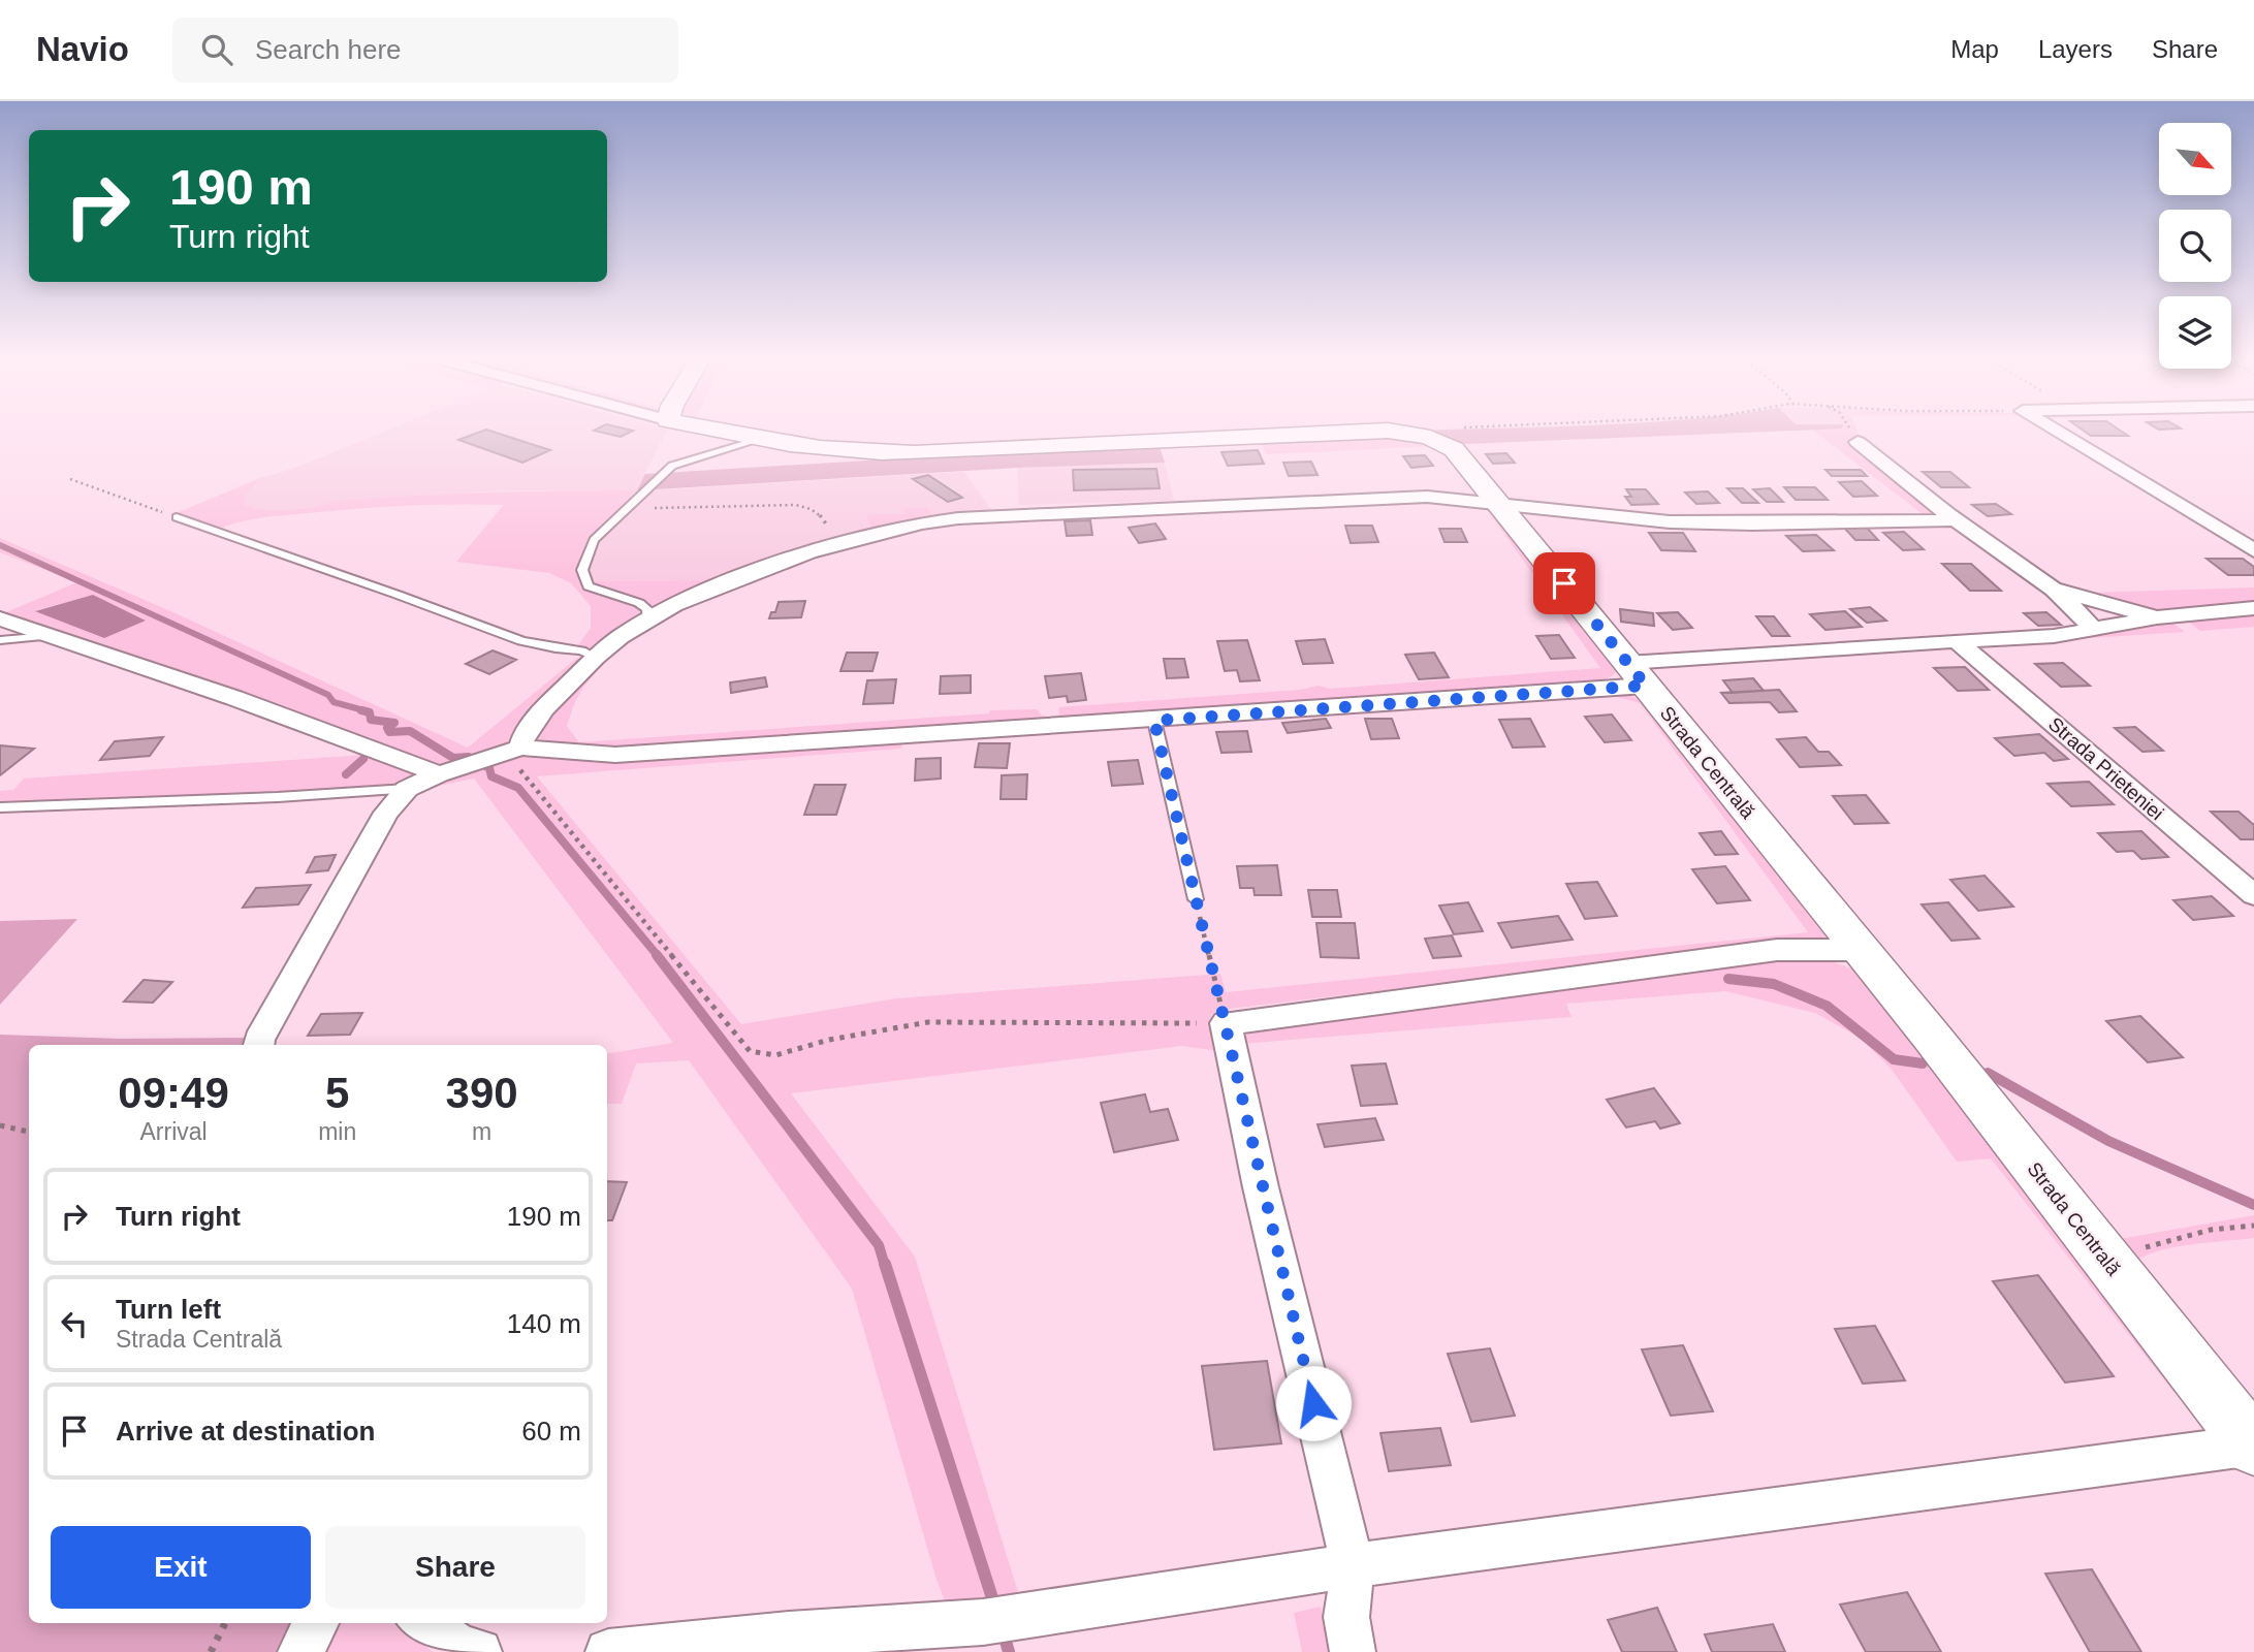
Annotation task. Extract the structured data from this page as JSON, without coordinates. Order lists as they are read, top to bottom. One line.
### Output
{"streets":{"street":["Strada Centrală","Strada Prieteniei"]},"north":"bottom right","page":{"header":"Navio","search":"Search here","nav":["Map","Layers","Share"],"turn":["190 m","Turn right"],"eta":["09:49","Arrival","5","min","390","m"],"list":[{"name":"Turn right","value":"190 m"},{"name":"Turn left","note":"Strada Centrală","value":"140 m"},{"name":"Arrive at destination","value":"60 m"}],"buttons":["Exit","Share"]}}
